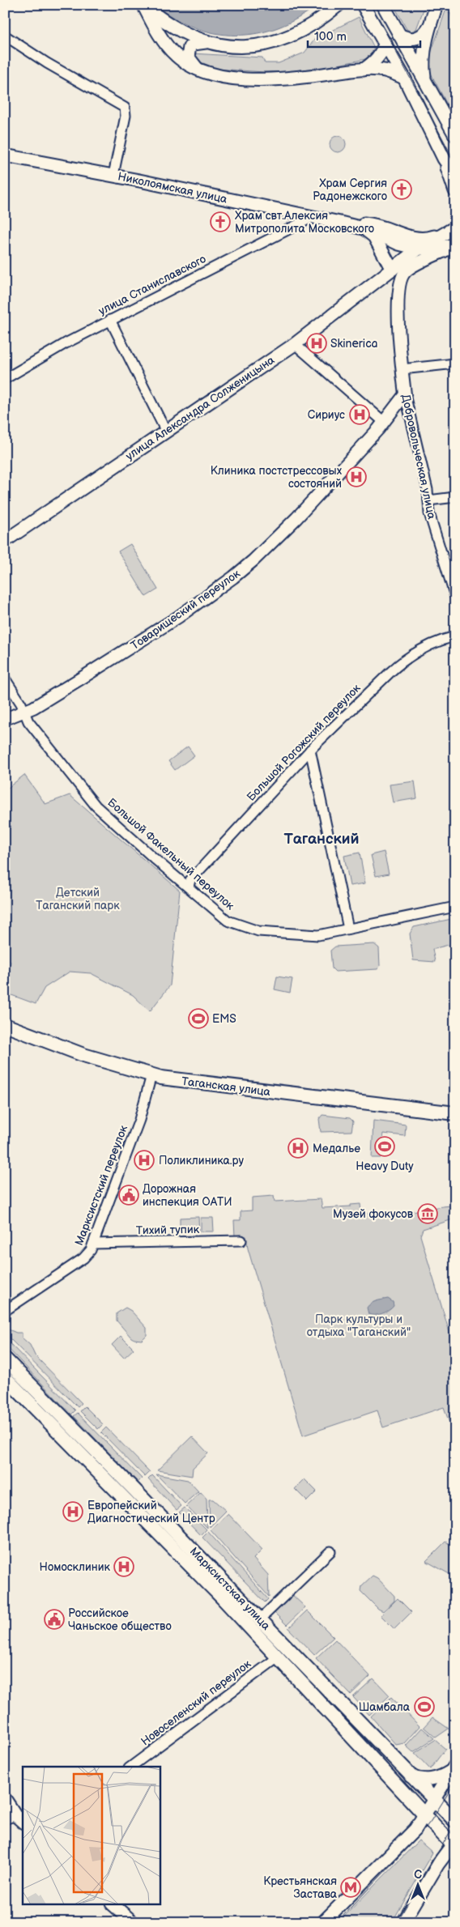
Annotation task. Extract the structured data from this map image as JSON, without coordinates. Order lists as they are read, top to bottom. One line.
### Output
{"streets":{"main road":["Николоямская улица","улица Александра Солженицына","Таганская улица","Марксистская улица"],"street":["улица Станиславского","Добровольческая улица","Товарищеский переулок","Большой Рогожский переулок","Большой Факельный переулок","Марксистский переулок","Тихий тупик","Новоселенский переулок"]},"crossings":[["Николоямская улица","улица Станиславского"],["Николоямская улица","улица Александра Солженицына"],["улица Александра Солженицына","Добровольческая улица"],["Добровольческая улица","Товарищеский переулок"],["Товарищеский переулок","Большой Факельный переулок"],["Большой Рогожский переулок","Большой Факельный переулок"],["Таганская улица","Марксистский переулок"],["Марксистский переулок","Тихий тупик"],["Марксистская улица","Новоселенский переулок"]],"districts":["Таганский"],"parks":["Детский Таганский парк","Парк культуры и отдыха \"Таганский\""],"places":{"church":["Храм Сергия Радонежского","Храм свт.Алексия Митрополита Московского"],"hospital":["Skinerica","Сириус","Клиника постстрессовых состояний","Медалье","Поликлиника.ру","Европейский Диагностический Центр","Номосклиник"],"sports":["EMS","Heavy Duty","Шамбала"],"public building":["Дорожная инспекция ОАТИ","Российское Чаньское общество"],"museum":["Музей фокусов"],"metro station":["Крестьянская Застава"]},"scale_bar":"100 m","north":"top"}
